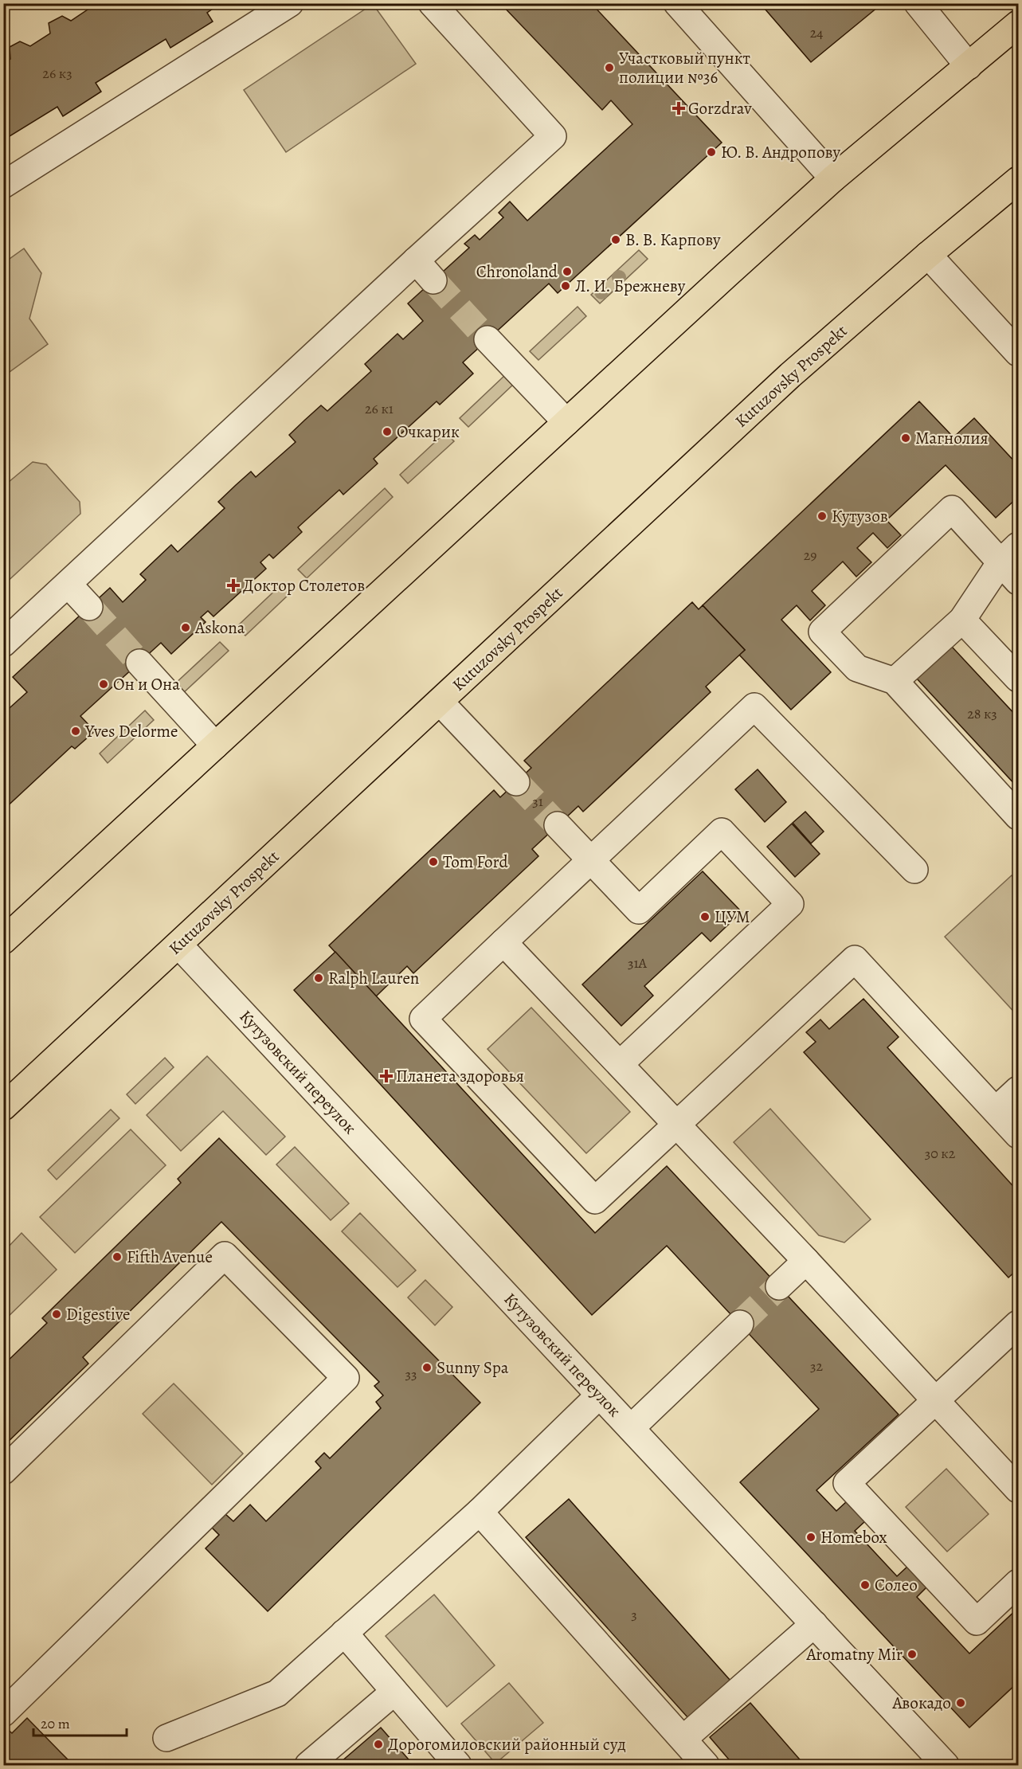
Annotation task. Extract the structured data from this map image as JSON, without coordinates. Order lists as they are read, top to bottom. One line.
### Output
{"streets":{"main road":["Kutuzovsky Prospekt"],"street":["Кутузовский переулок"]},"crossings":[["Kutuzovsky Prospekt","Кутузовский переулок"]],"places":{"other":["Участковый пункт полиции №36","Ю. В. Андропову","В. В. Карпову","Chronoland","Л. И. Брежневу","Очкарик","Магнолия","Кутузов","Askona","Он и Она","Yves Delorme","Tom Ford","ЦУМ","Ralph Lauren","Fifth Avenue","Digestive","Sunny Spa","Homebox","Солео","Aromatny Mir","Авокадо","Дорогомиловский районный суд"],"health":["Gorzdrav","Доктор Столетов","Планета здоровья"]},"house_numbers":["24","26 к3","26 к1","29","28 к3","31","31А","30 к2","32","33","3"],"scale_bar":"20 m"}
